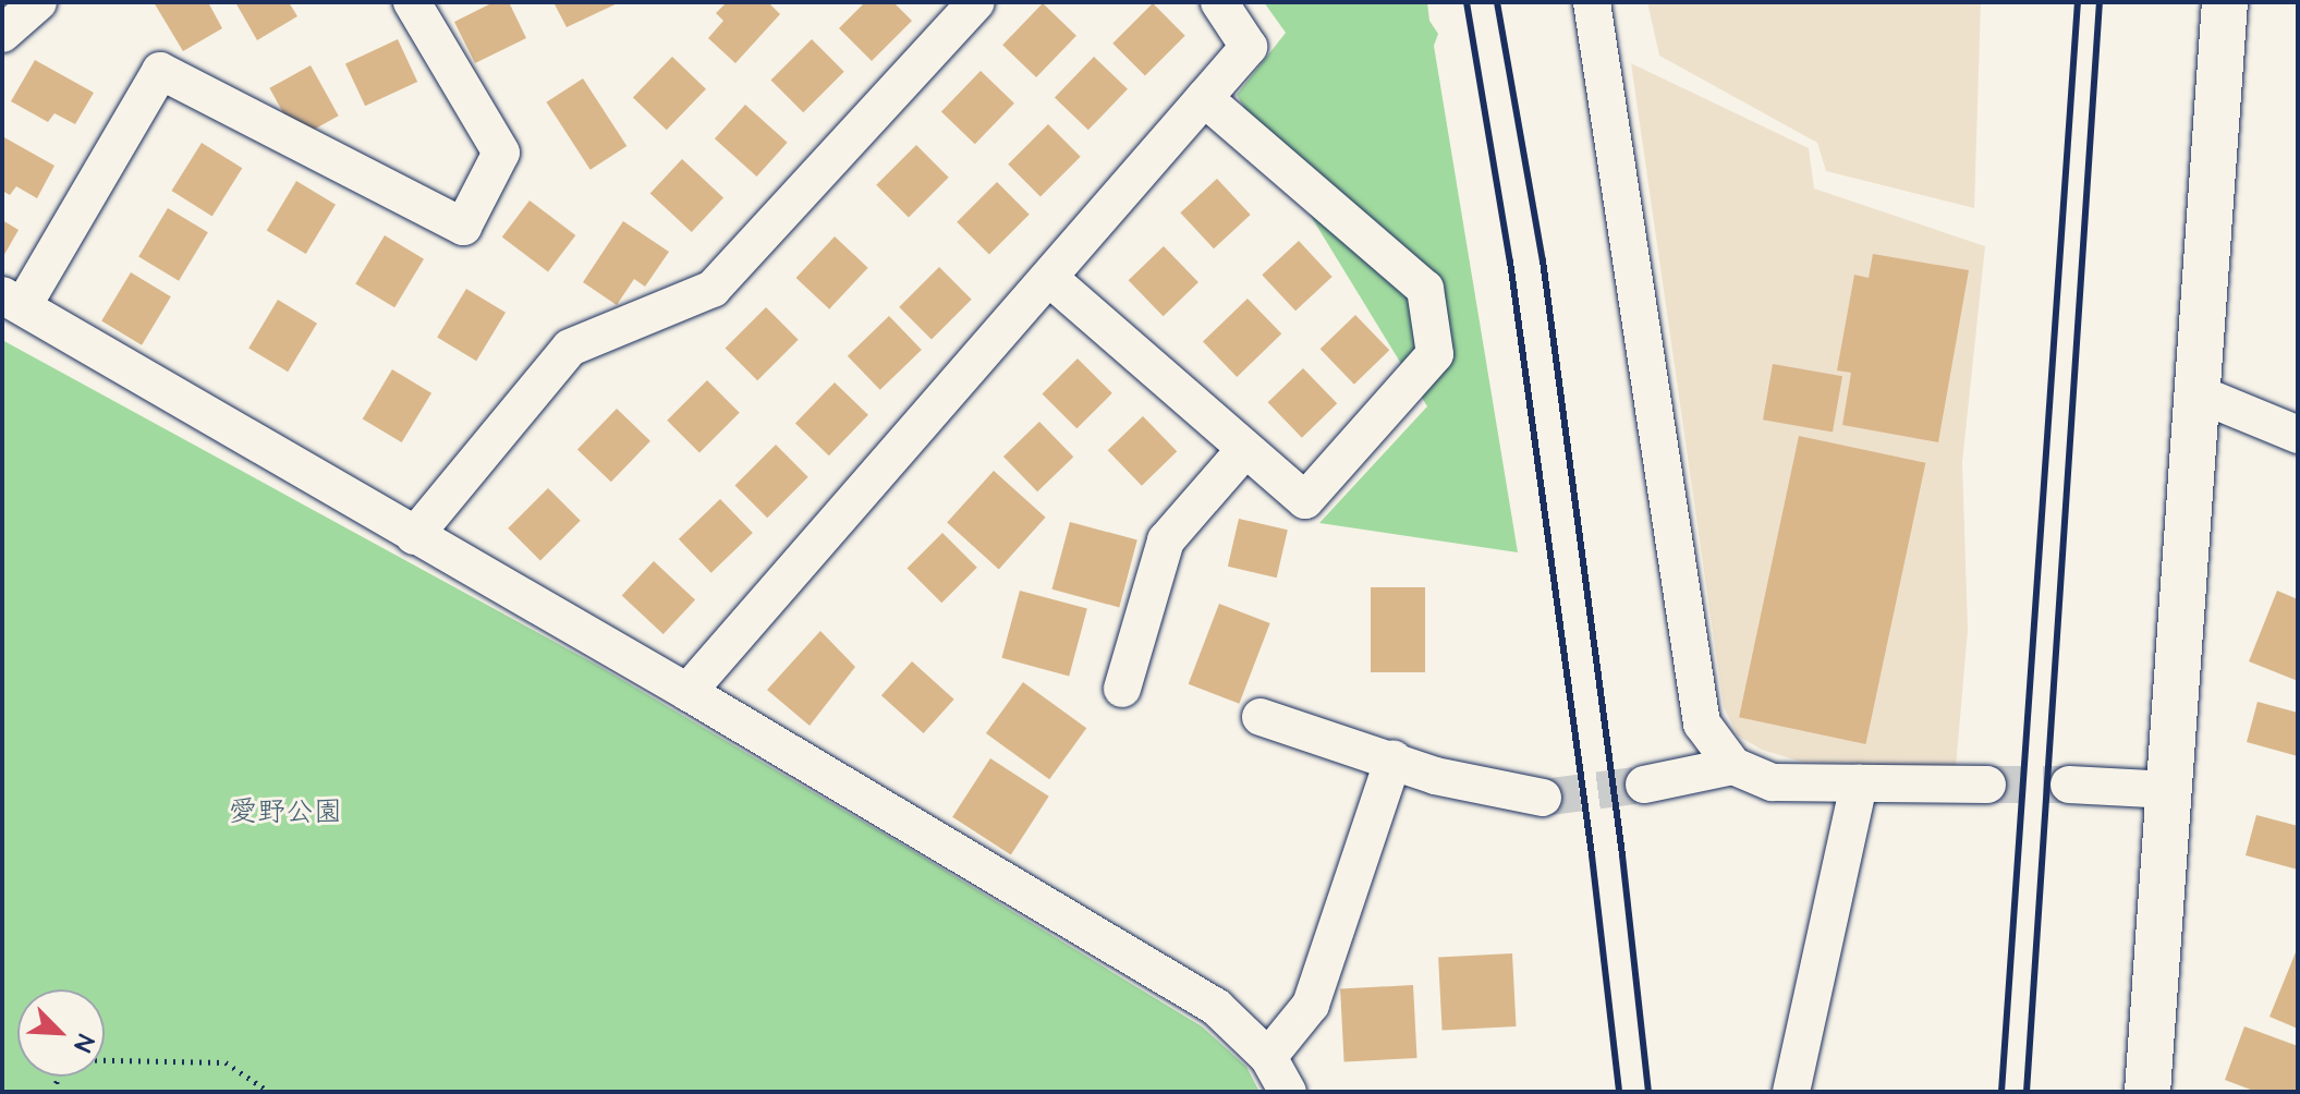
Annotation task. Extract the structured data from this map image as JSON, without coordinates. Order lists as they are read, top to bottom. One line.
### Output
{"parks":["愛野公園"],"north":"bottom right"}
